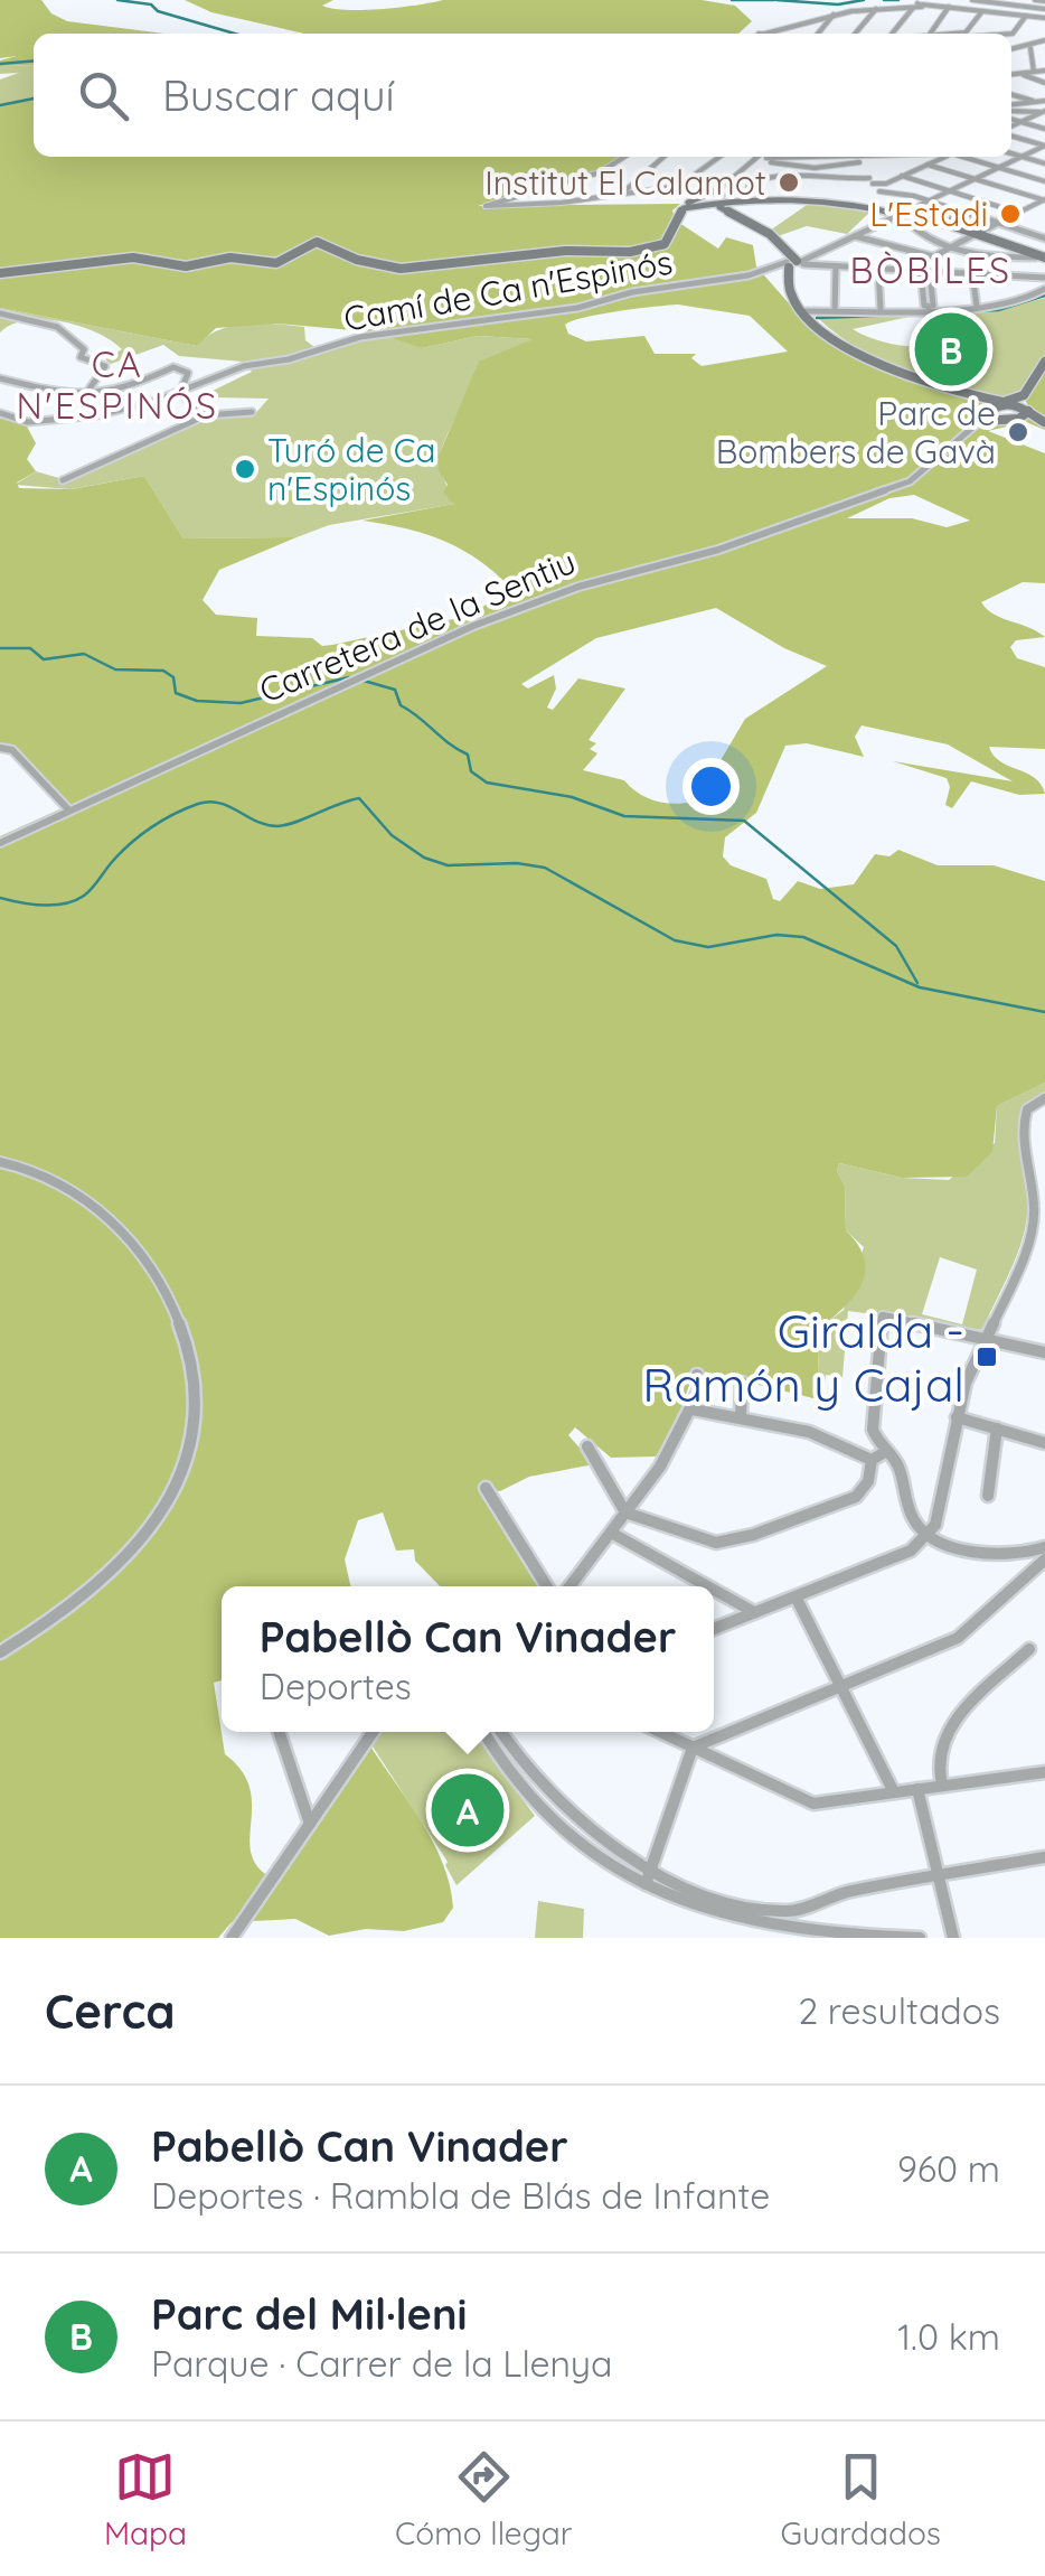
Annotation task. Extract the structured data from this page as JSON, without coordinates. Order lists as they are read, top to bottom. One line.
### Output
{"streets":{"main road":["Carretera de la Sentiu"],"street":["Camí de Ca n'Espinós"]},"districts":["BÒBILES","CA N'ESPINÓS"],"places":{"other":["Institut El Calamot","L'Estadi","Parc de Bombers de Gavà","Turó de Ca n'Espinós"],"transit":["Giralda - Ramón y Cajal"]},"page":{"search":"Buscar aquí","pins":["B","A"],"popup":["Pabellò Can Vinader","Deportes"],"heading":["Cerca","2 resultados"],"list":[{"mark":"A","name":"Pabellò Can Vinader","note":"Deportes · Rambla de Blás de Infante","value":"960 m"},{"mark":"B","name":"Parc del Mil·leni","note":"Parque · Carrer de la Llenya","value":"1.0 km"}],"nav":["Mapa","Cómo llegar","Guardados"]}}
